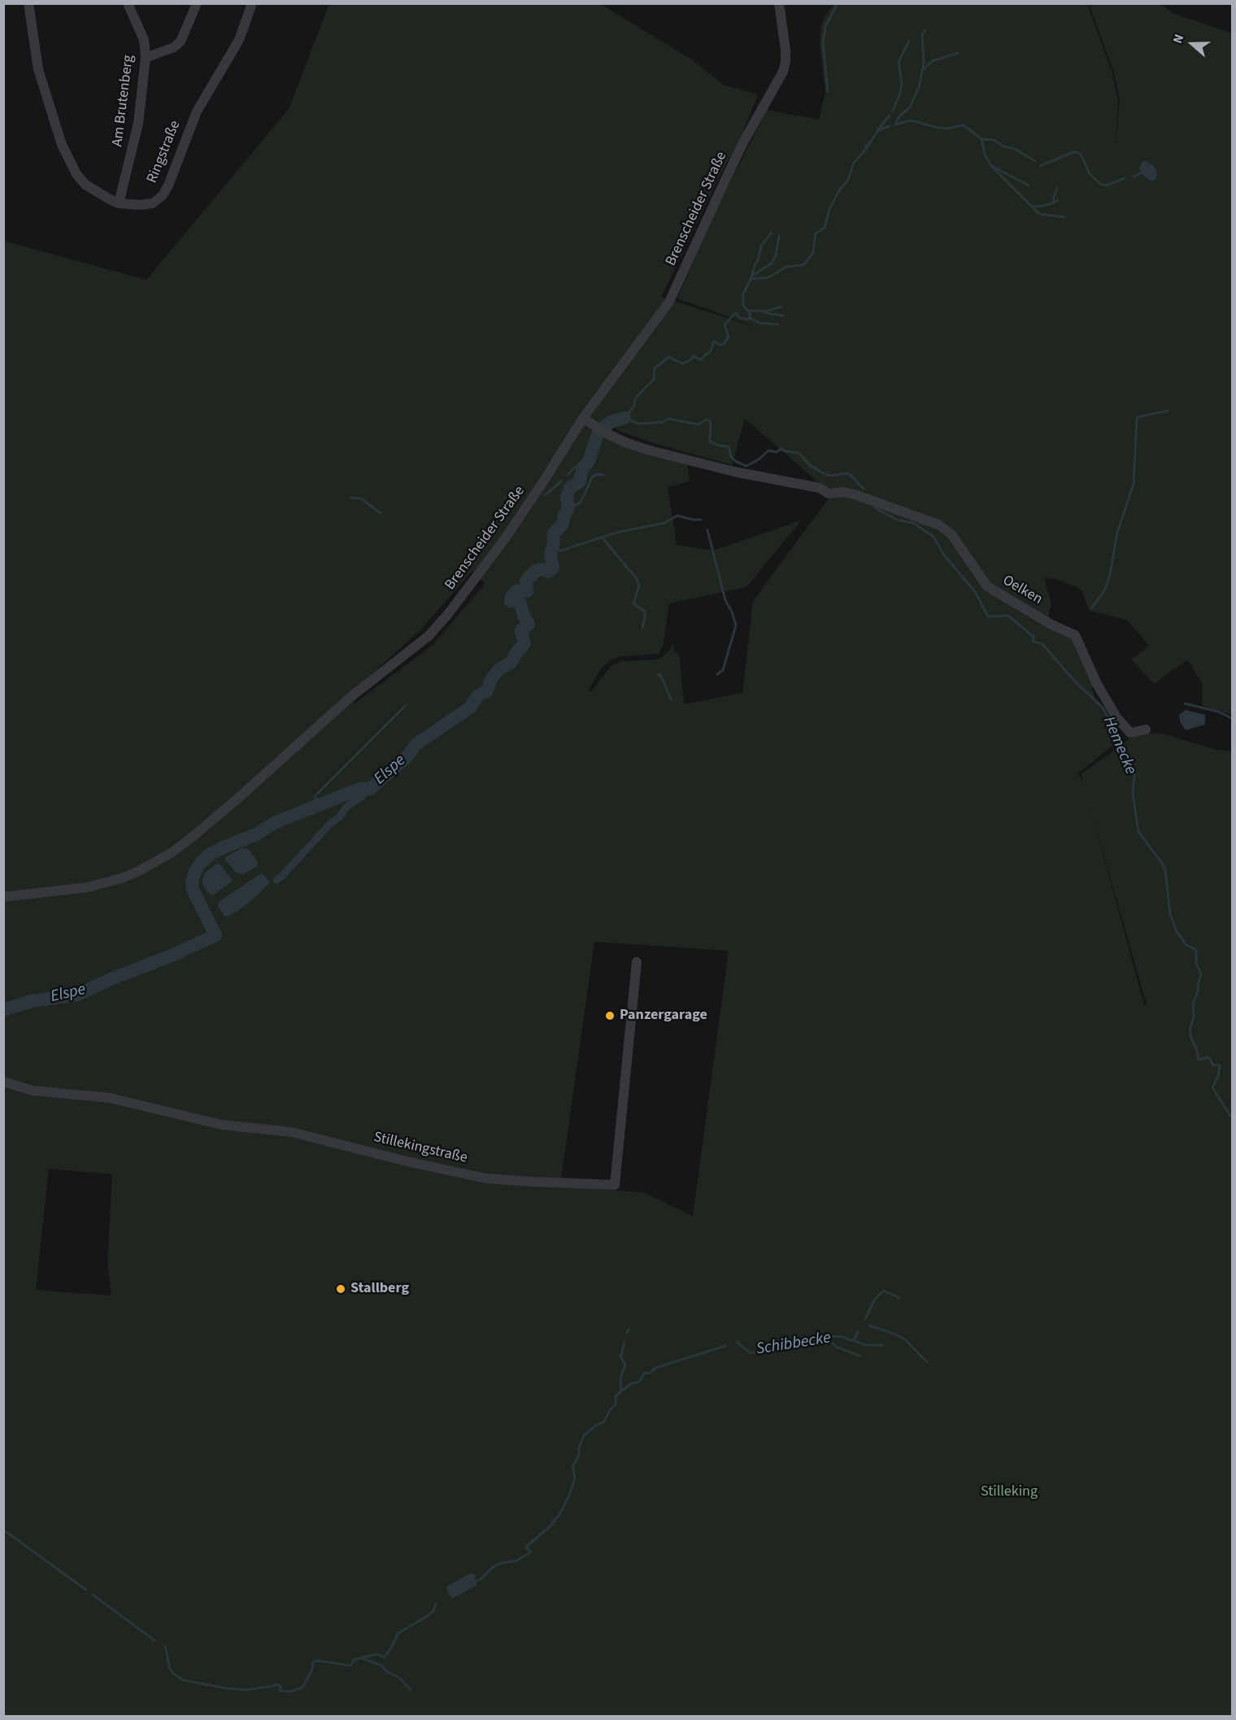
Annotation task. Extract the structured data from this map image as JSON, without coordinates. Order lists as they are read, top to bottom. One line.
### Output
{"streets":{"street":["Am Brutenberg","Ringstraße","Brenscheider Straße","Oelken","Stillekingstraße"]},"crossings":[["Am Brutenberg","Ringstraße"],["Brenscheider Straße","Oelken"]],"water":["Hemecke","Elspe","Schibbecke"],"parks":["Stilleking"],"places":["Panzergarage","Stallberg"],"north":"left"}
